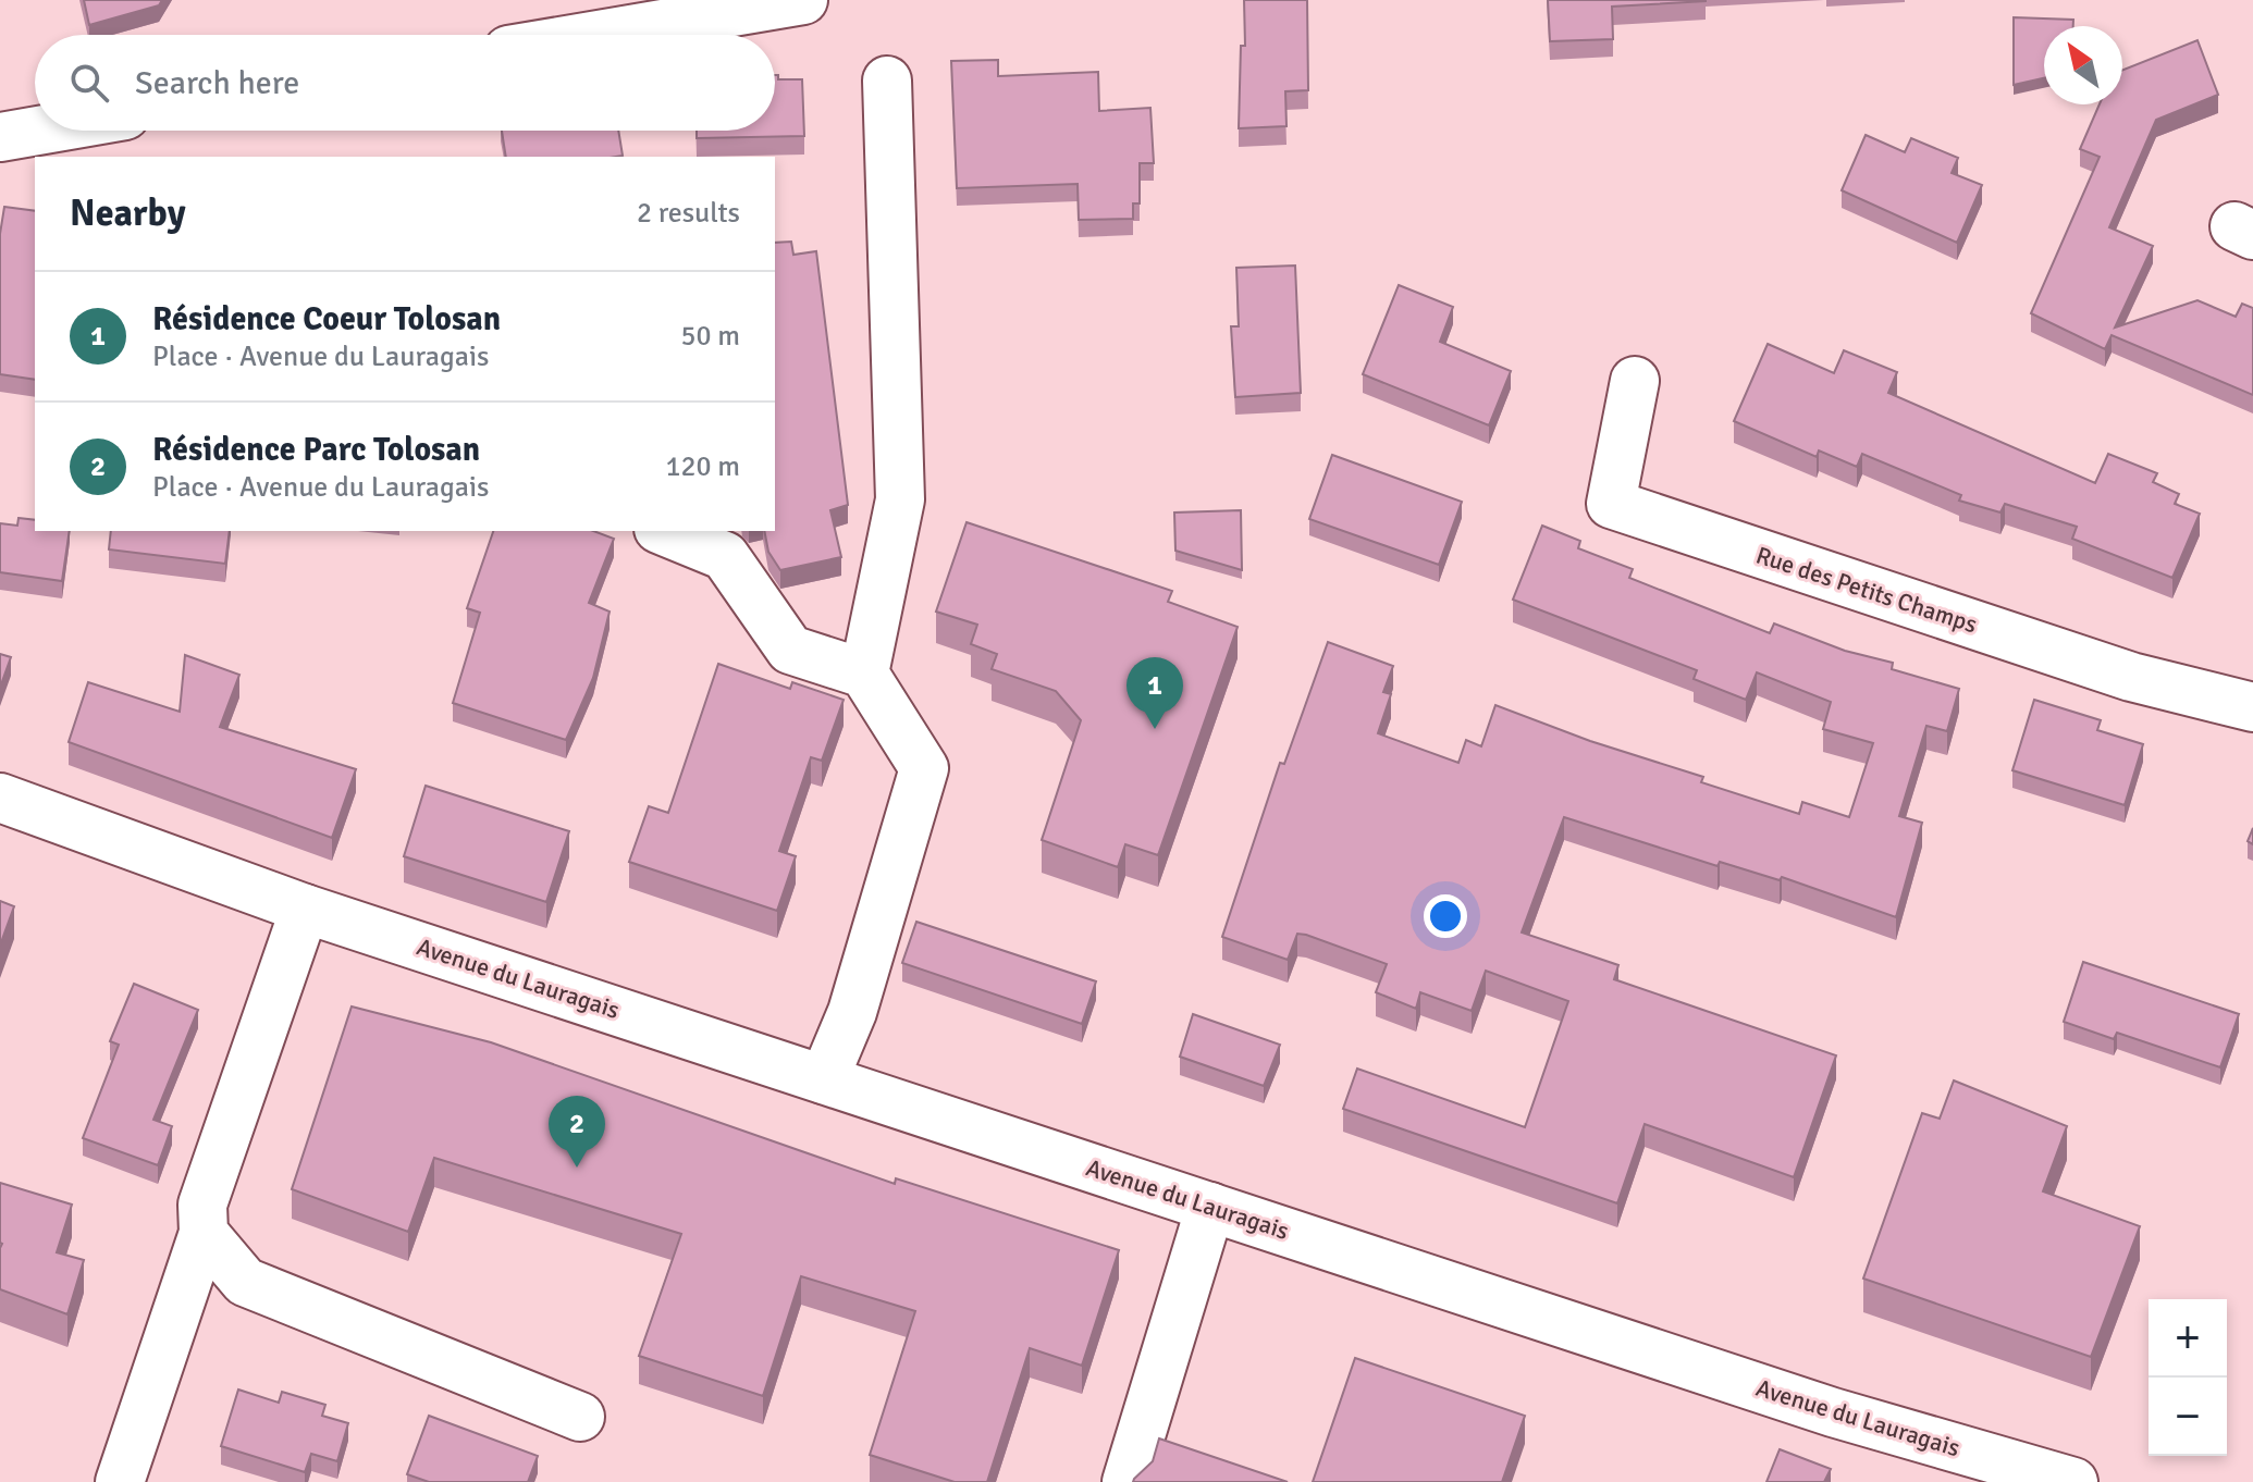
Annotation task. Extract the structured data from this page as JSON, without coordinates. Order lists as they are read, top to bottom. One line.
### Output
{"streets":{"street":["Rue des Petits Champs","Avenue du Lauragais"]},"north":"top left","page":{"search":"Search here","heading":["Nearby","2 results"],"list":[{"mark":"1","name":"Résidence Coeur Tolosan","note":"Place · Avenue du Lauragais","value":"50 m"},{"mark":"2","name":"Résidence Parc Tolosan","note":"Place · Avenue du Lauragais","value":"120 m"}],"pins":["1","2"],"map_buttons":["+","−"]}}
